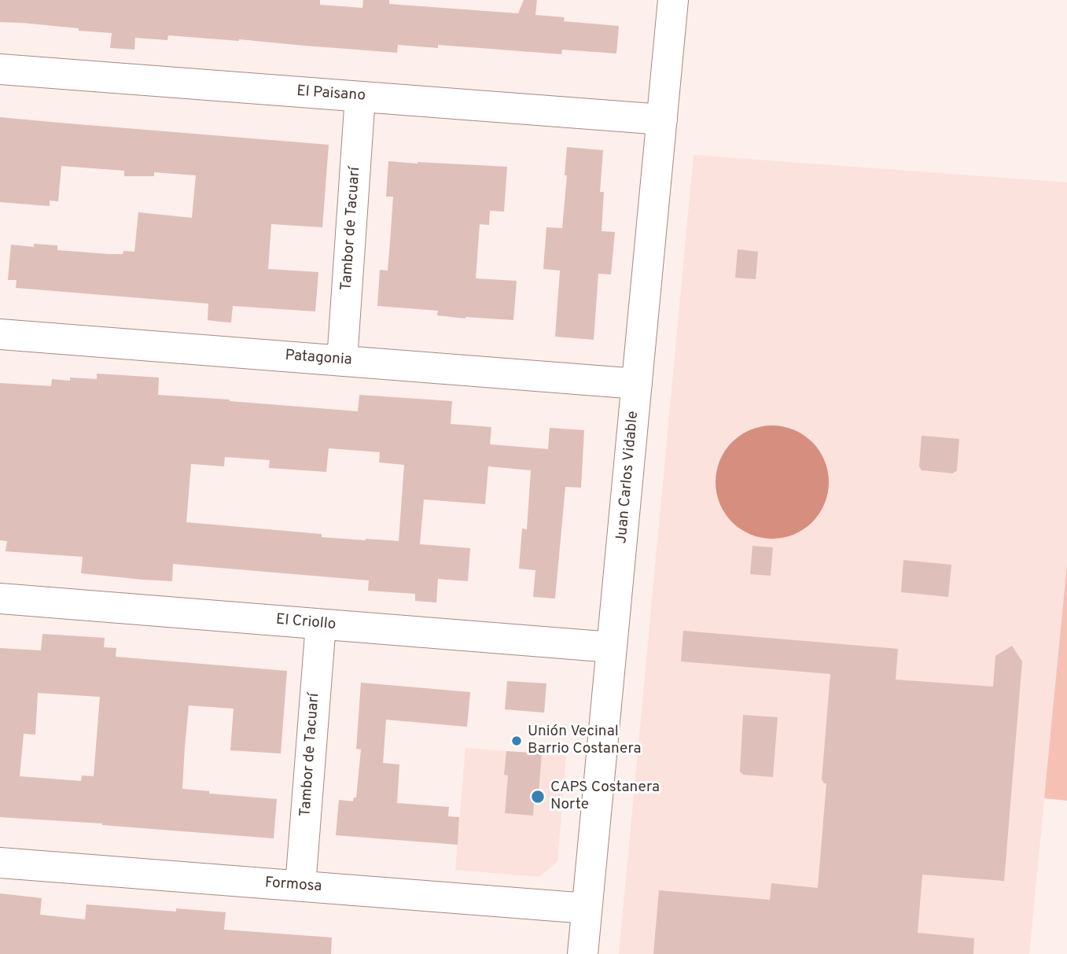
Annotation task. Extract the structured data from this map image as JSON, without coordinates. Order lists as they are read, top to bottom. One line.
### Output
{"streets":{"street":["El Paisano","Tambor de Tacuarí","Patagonia","Juan Carlos Vidable","El Criollo","Formosa"]},"crossings":[["El Paisano","Tambor de Tacuarí"],["El Paisano","Juan Carlos Vidable"],["Tambor de Tacuarí","Patagonia"],["Tambor de Tacuarí","El Criollo"],["Tambor de Tacuarí","Formosa"],["Patagonia","Juan Carlos Vidable"],["Juan Carlos Vidable","El Criollo"],["Juan Carlos Vidable","Formosa"]],"places":["Unión Vecinal Barrio Costanera","CAPS Costanera Norte"]}
